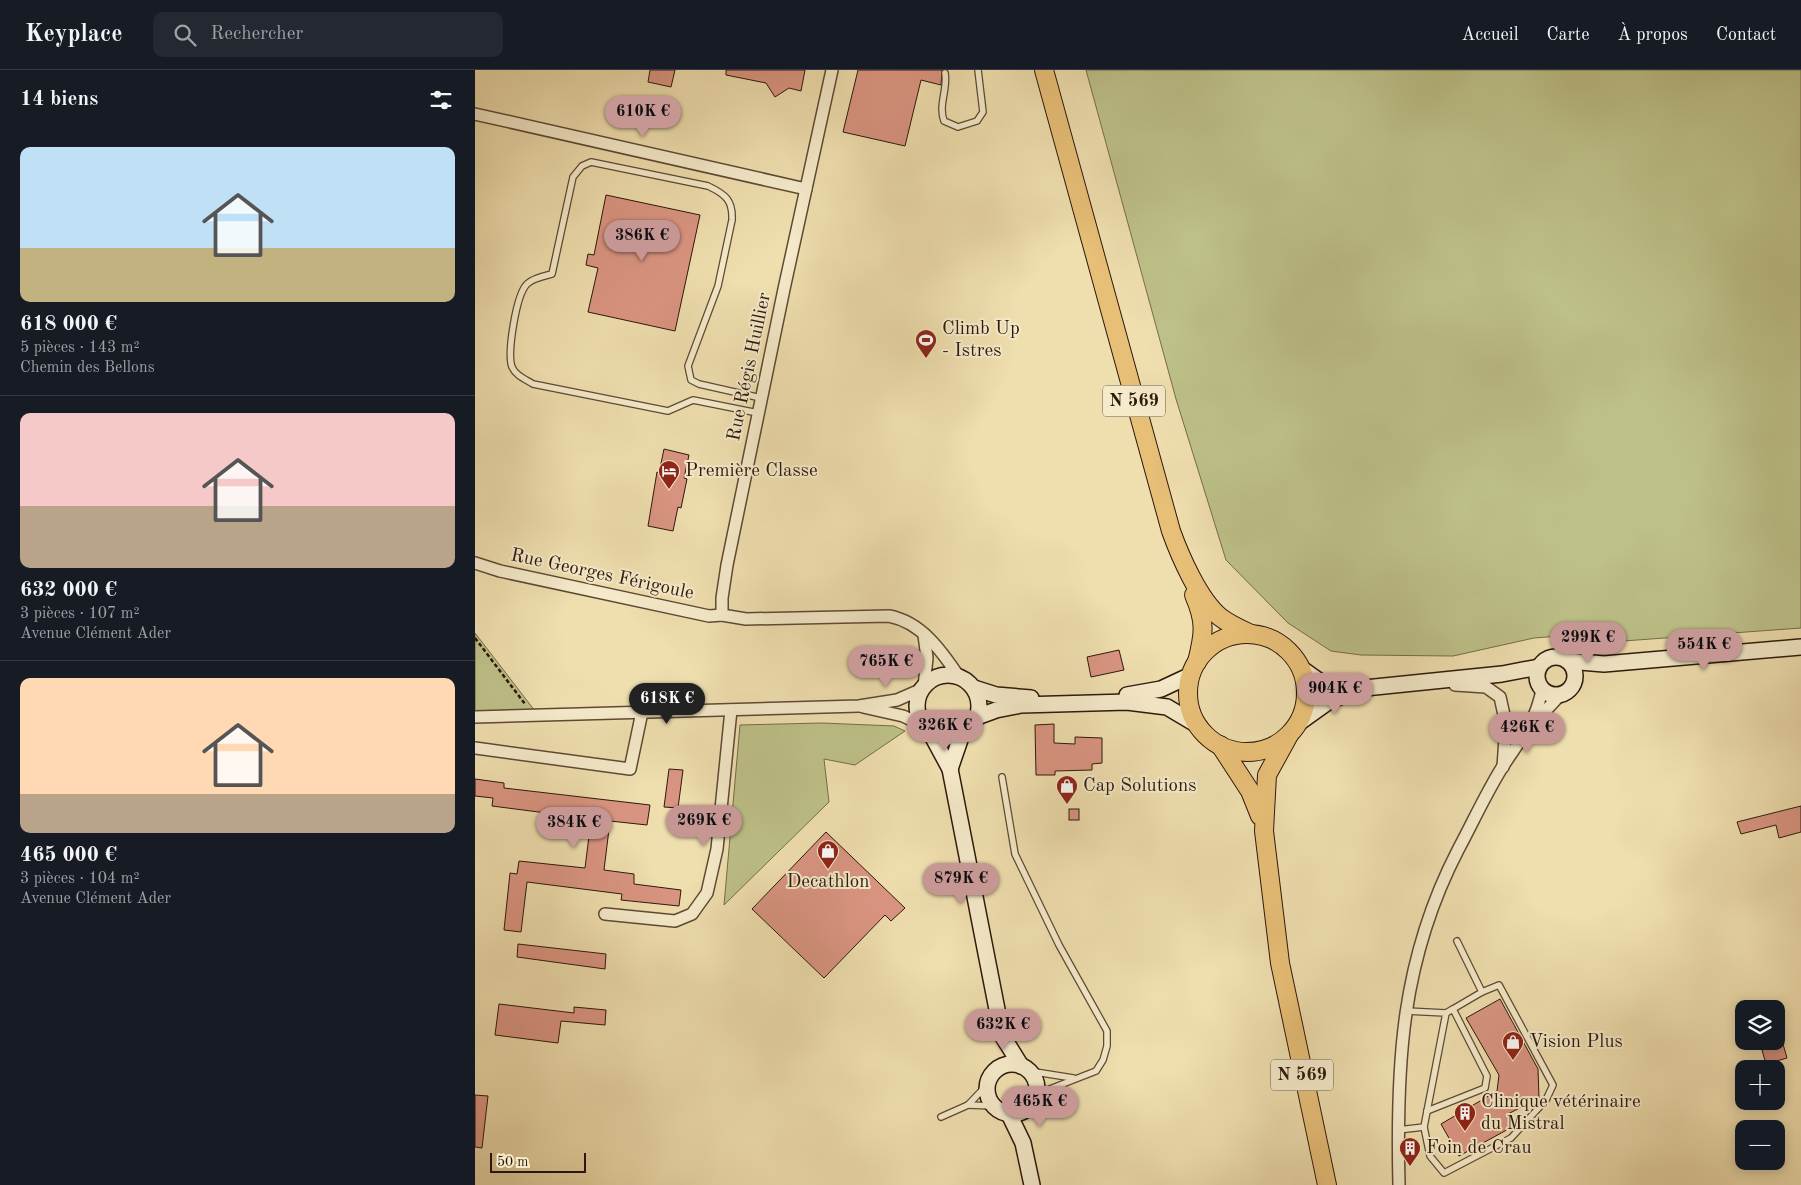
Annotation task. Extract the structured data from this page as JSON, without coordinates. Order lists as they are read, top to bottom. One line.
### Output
{"streets":{"main road":["N 569"],"street":["Rue Régis Huillier","Rue Georges Férigoule"]},"crossings":[["Rue Régis Huillier","Rue Georges Férigoule"]],"places":{"sports":["Climb Up - Istres"],"hotel":["Première Classe"],"shop":["Cap Solutions","Decathlon","Vision Plus"],"building":["Clinique vétérinaire du Mistral","Foin de Crau"]},"scale_bar":"50 m","page":{"header":"Keyplace","search":"Rechercher","nav":["Accueil","Carte","À propos","Contact"],"heading":"14 biens","price":["610K €","386K €","299K €","554K €","765K €","904K €","618K €","326K €","426K €","269K €","384K €","879K €","632K €","465K €"],"list":[{"name":"618 000 €","note":"5 pièces · 143 m² · Chemin des Bellons"},{"name":"632 000 €","note":"3 pièces · 107 m² · Avenue Clément Ader"},{"name":"465 000 €","note":"3 pièces · 104 m² · Avenue Clément Ader"}],"map_buttons":["+","−"],"scale":"50 m"}}
